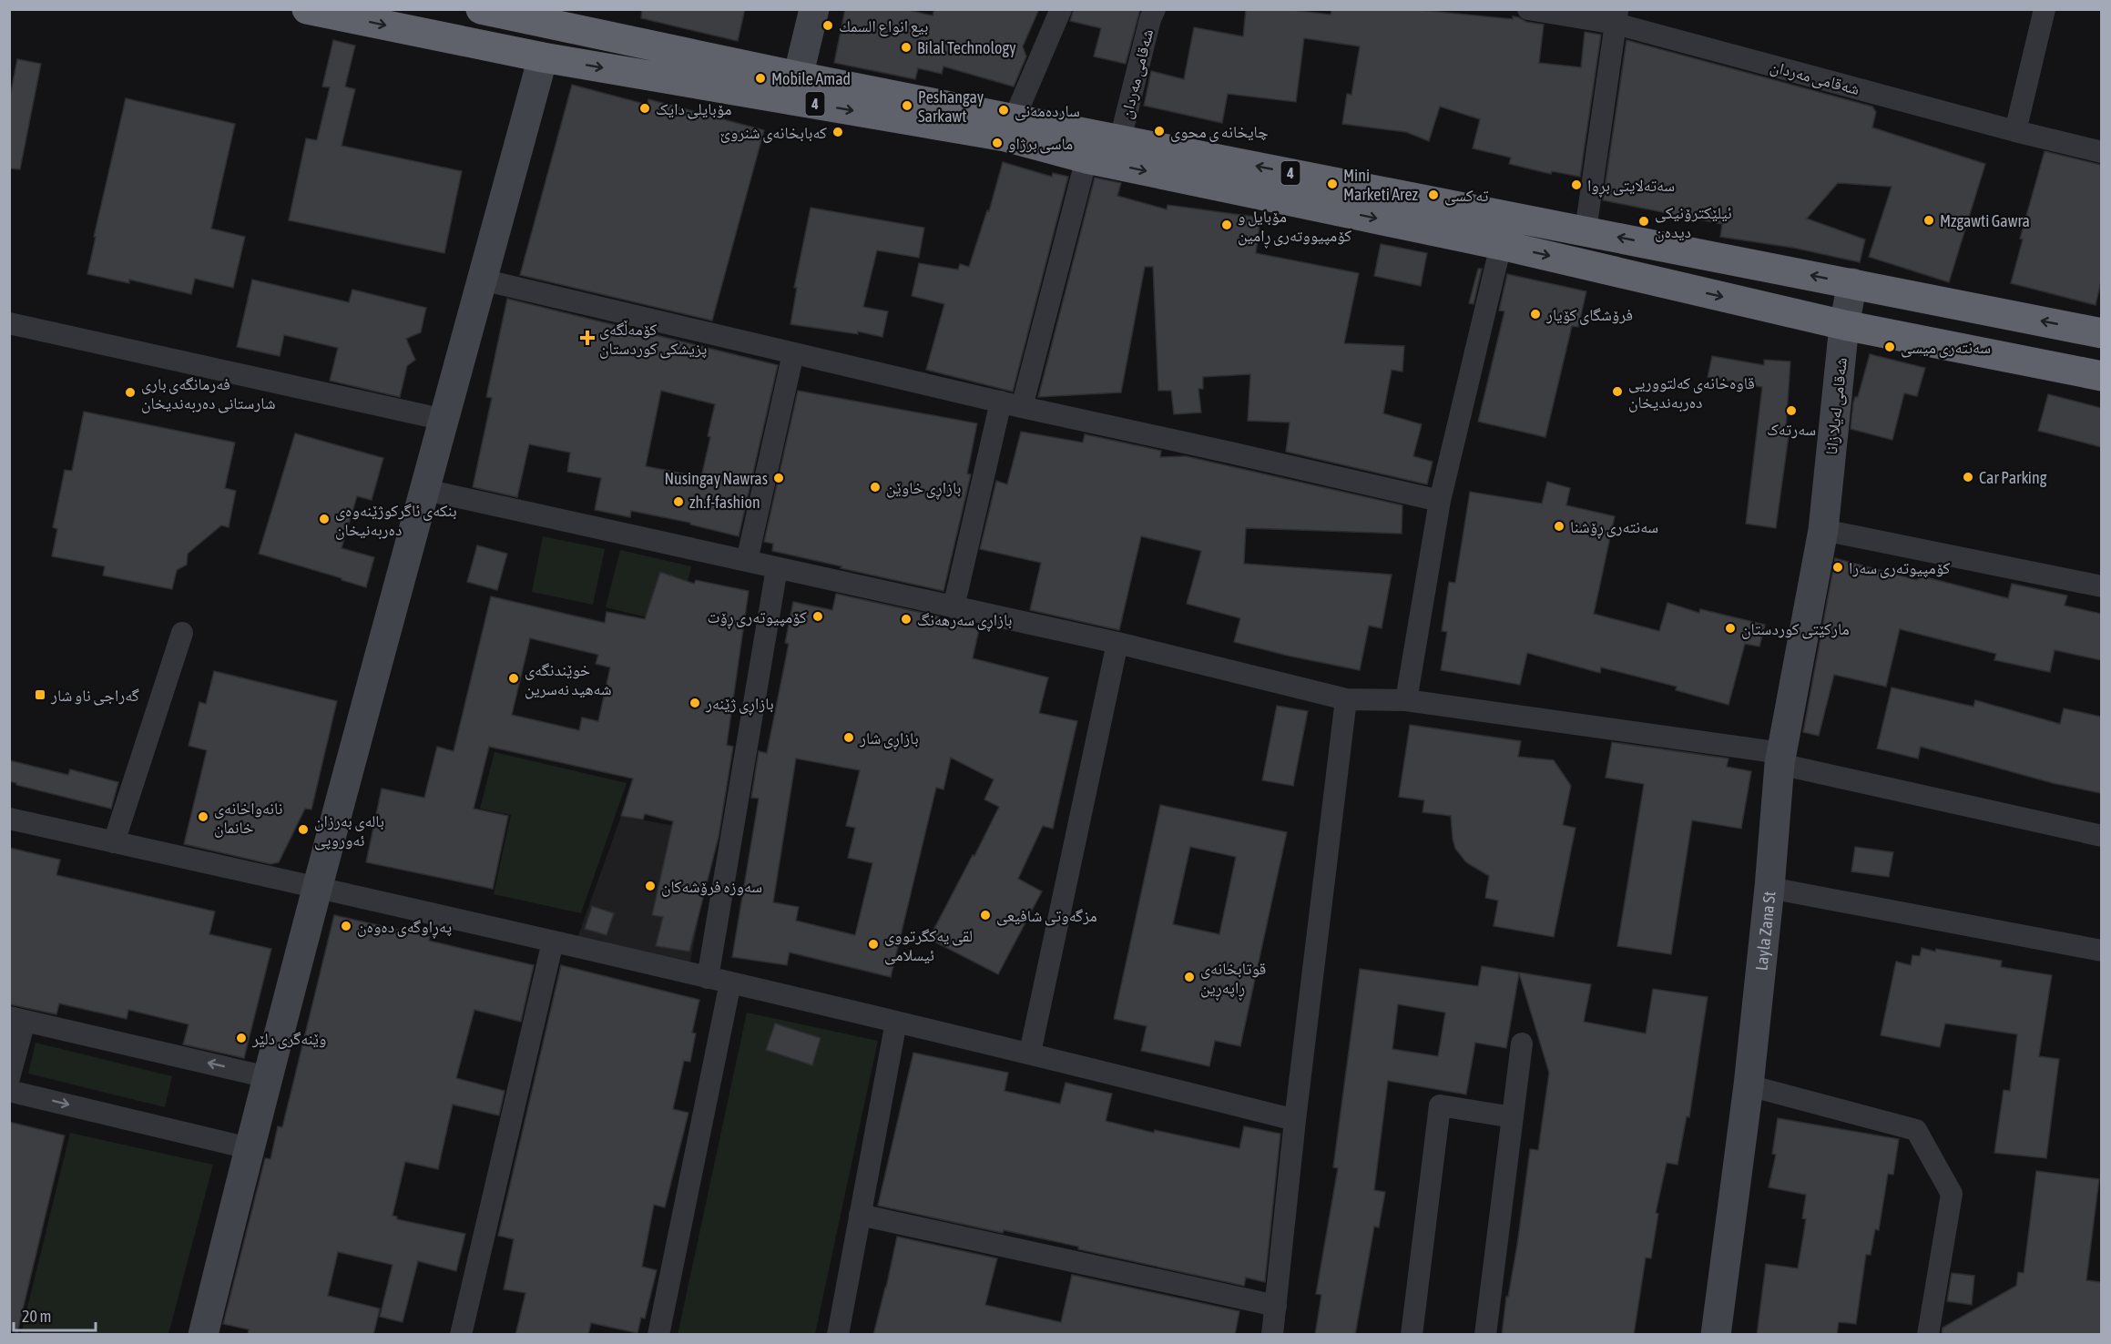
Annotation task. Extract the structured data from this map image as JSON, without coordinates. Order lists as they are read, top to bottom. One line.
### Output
{"streets":{"highway":["4"],"street":["شەقامی مەردان","شەقامی لەیلا زانا","Layla Zana St"]},"crossings":[["شەقامی مەردان","4"],["4","شەقامی لەیلا زانا"],["شەقامی لەیلا زانا","Layla Zana St"]],"places":{"other":["بيع انواع السمك","Bilal Technology","Mobile Amad","Peshangay Sarkawt","مۆبایلی دایک","ساردەمەنی","چايخانه ى محوى","کەبابخانەی شنروێ","ماسی برژاو","Mini Marketi Arez","سه‌ته‌لایتی بڕوا","ته كسى","Mzgawti Gawra","ئیلێکترۆنیکی دیدەن","مۆبایل و کۆمپیووتەری ڕامین","فرۆشگای کۆیار","سەنتەری میسی","قاوەخانەی کەلتووریی دەربەندیخان","فەرمانگەی باری شارستانی دەربەندیخان","سەرتەک","Car Parking","Nusingay Nawras","بازاڕی خاوێن","zh.f-fashion","بنکەی ئاگرکوژێنەوەی دەربەنیخان","سەنتەری ڕۆشنا","کۆمپیوتەری سەرا","کۆمپیوتەری ڕۆت","بازاڕی سەرهەنگ","مارکێتی کوردستان","خوێندنگەی شەهید نەسرین","بازاڕی ژێنەر","بازاڕی شار","نانەواخانەی خانمان","بالەی بەرزان ئەوروپی","سەوزە فرۆشەکان","مزگەوتی شافیعی","پەڕاوگەی دەوەن","لقی یەکگرتووی ئیسلامی","قوتابخانەی ڕاپەڕین","وێنەگری دلێر"],"health":["كۆمەڵگەی پزیشكی كوردستان"],"transit":["گەراجی ناو شار"]},"scale_bar":"20 m"}
